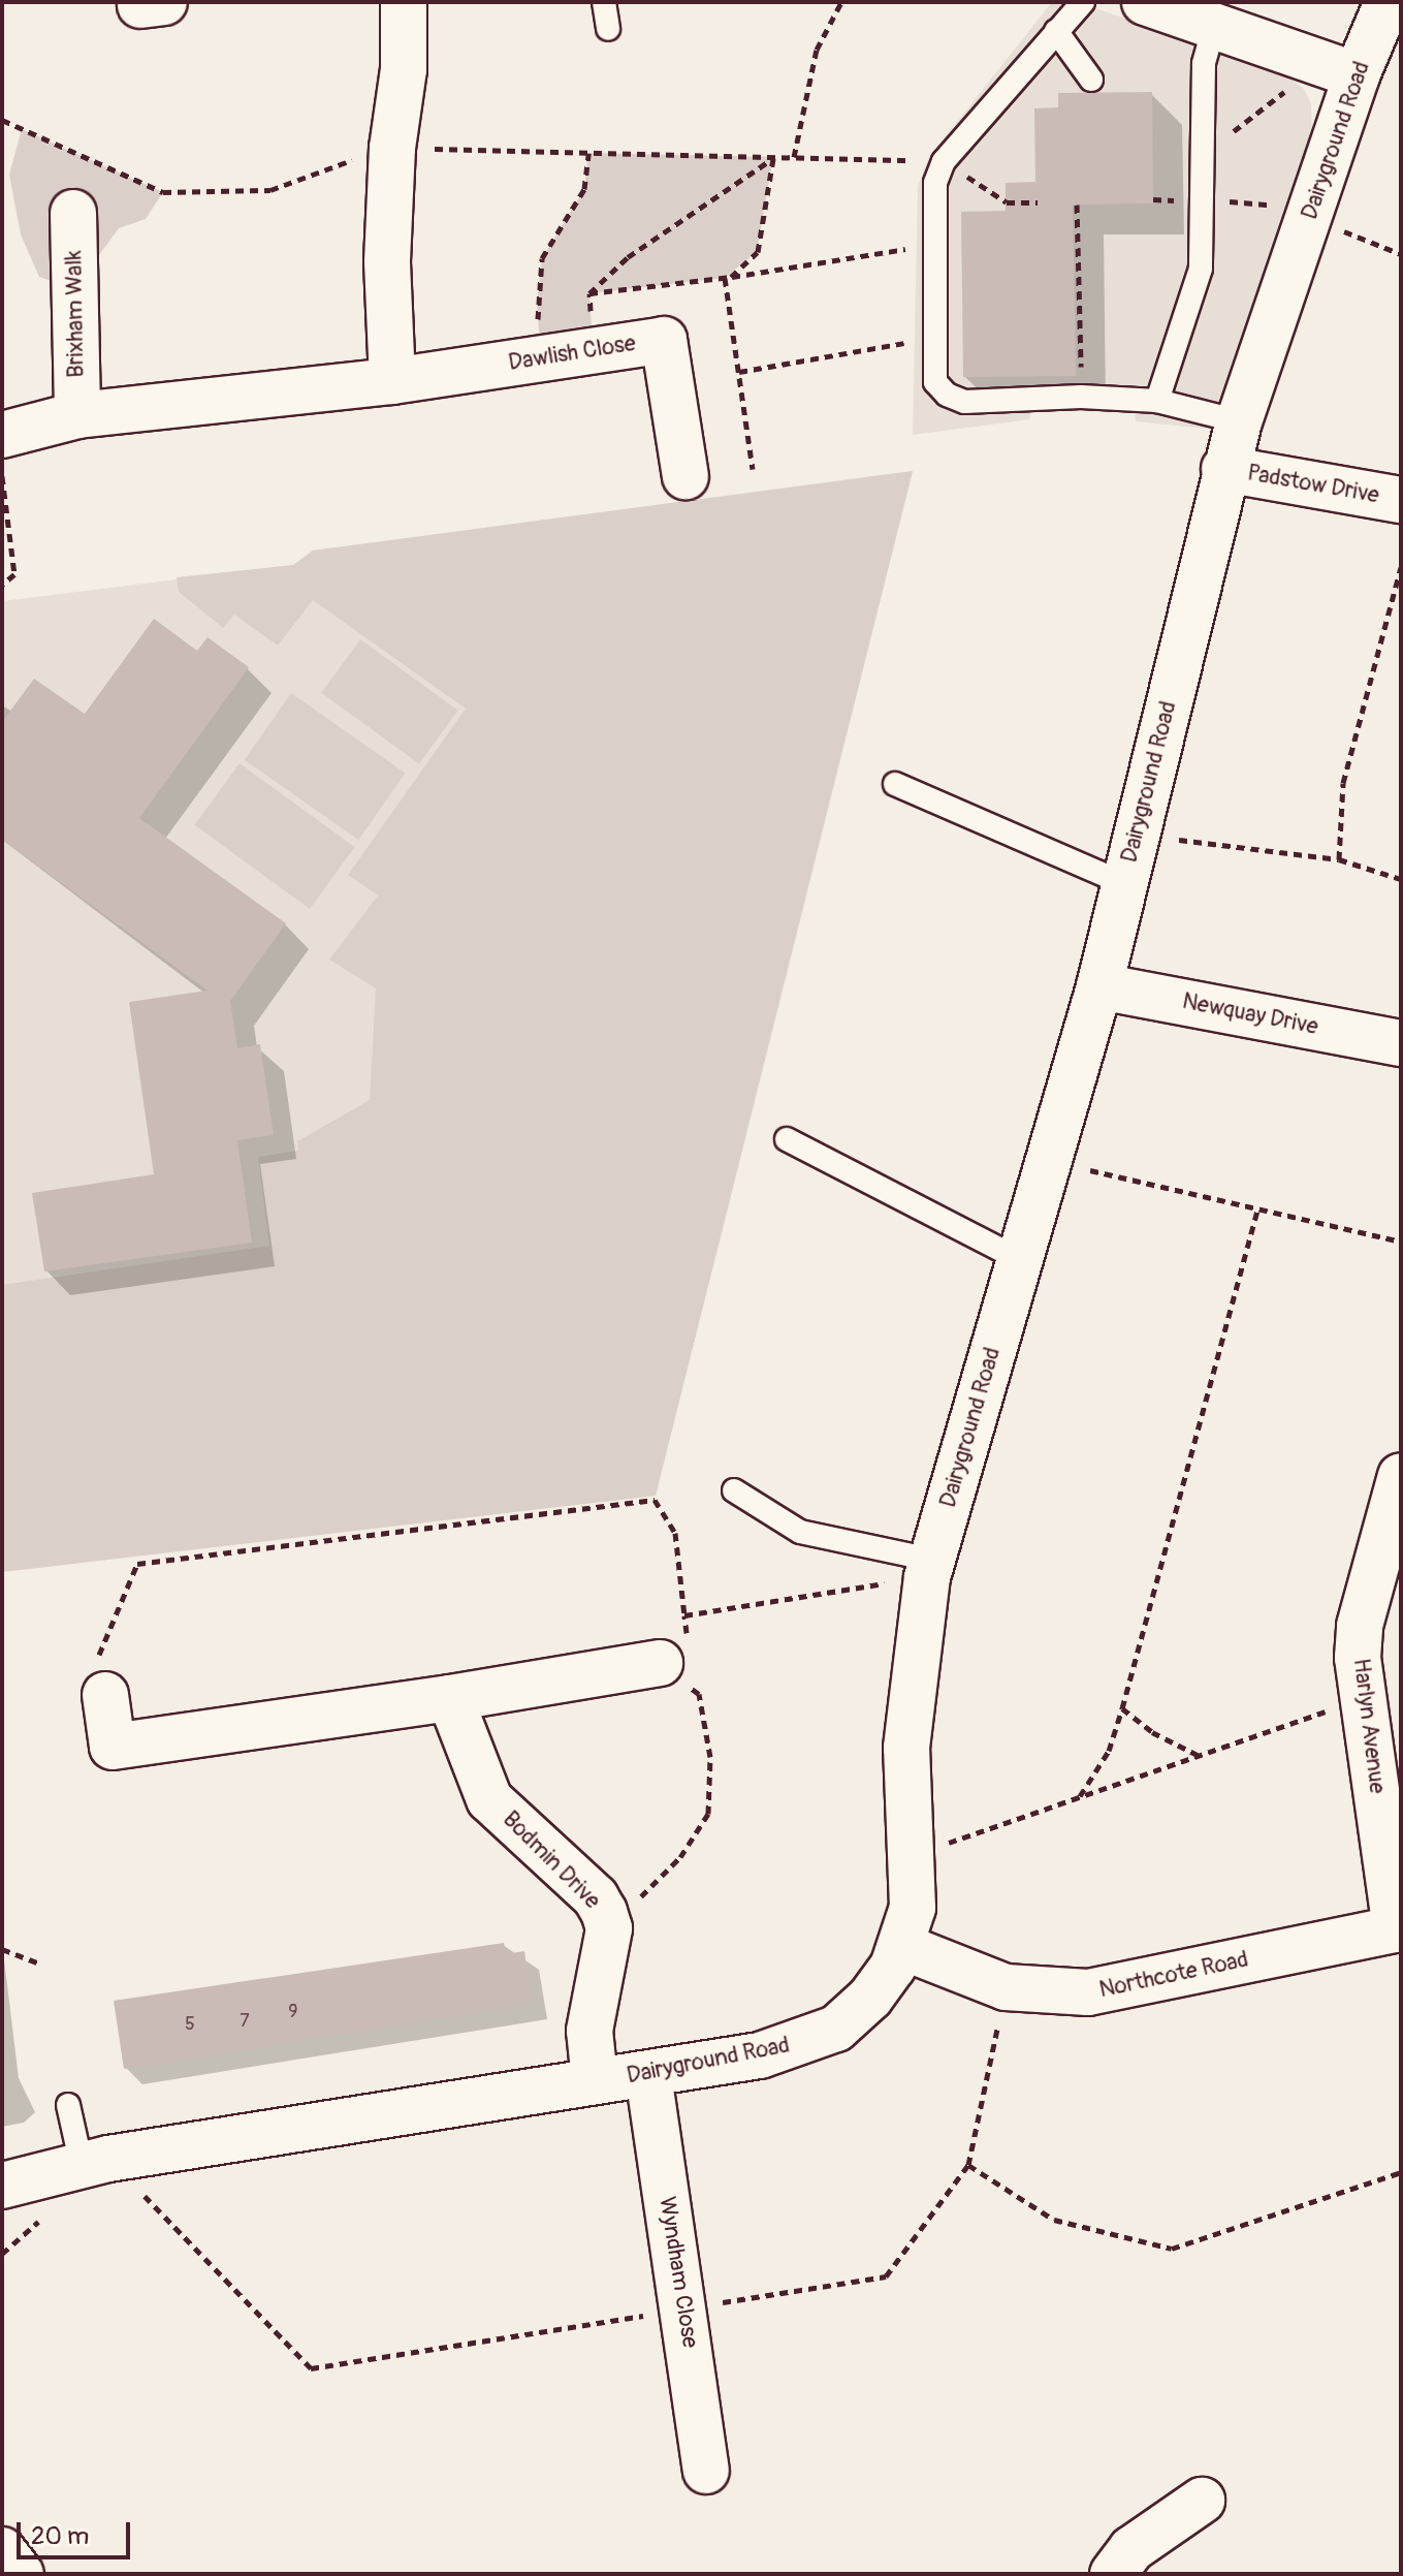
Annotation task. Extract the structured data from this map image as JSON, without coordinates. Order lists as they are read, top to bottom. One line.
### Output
{"streets":{"street":["Dairyground Road","Brixham Walk","Dawlish Close","Padstow Drive","Newquay Drive","Harlyn Avenue","Bodmin Drive","Northcote Road","Wyndham Close"]},"crossings":[["Dairyground Road","Padstow Drive"],["Dairyground Road","Newquay Drive"],["Dairyground Road","Bodmin Drive"],["Dairyground Road","Northcote Road"],["Dairyground Road","Wyndham Close"],["Brixham Walk","Dawlish Close"],["Harlyn Avenue","Northcote Road"]],"house_numbers":["9","7","5"],"scale_bar":"20 m"}
